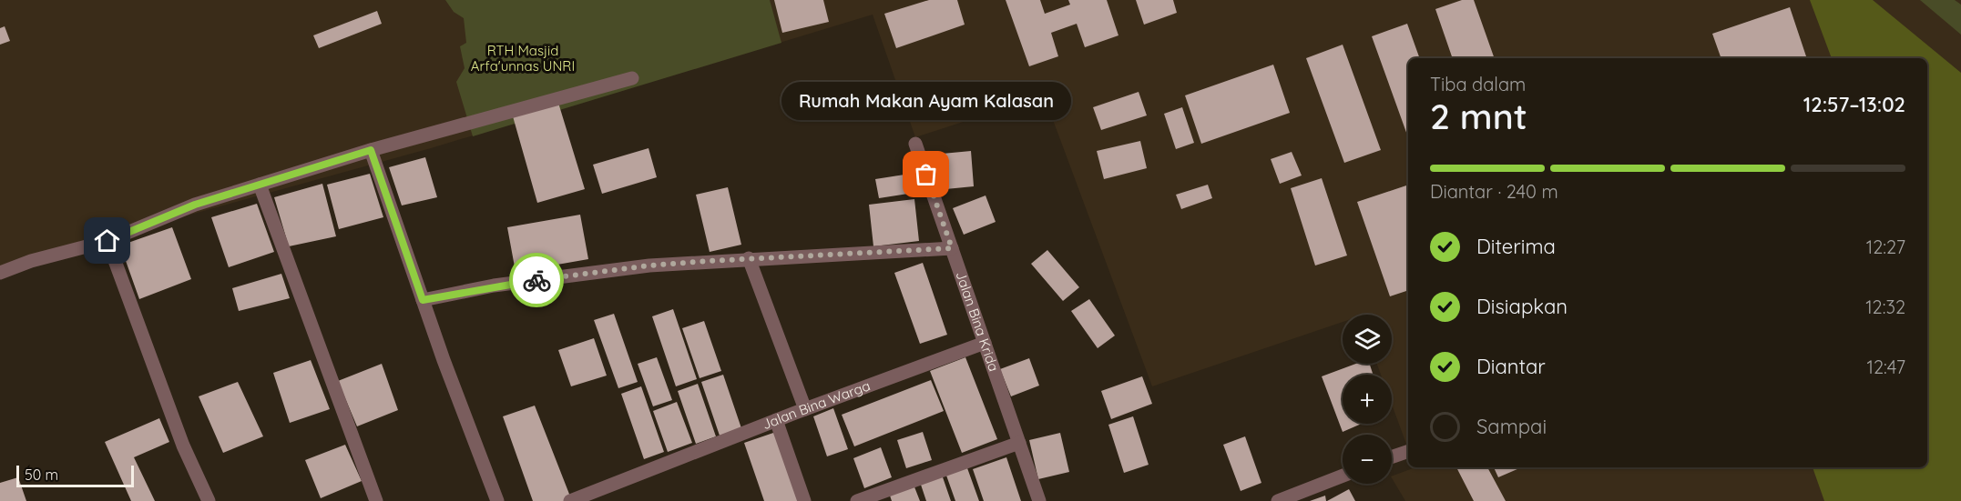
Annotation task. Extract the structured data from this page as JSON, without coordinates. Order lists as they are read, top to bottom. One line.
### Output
{"streets":{"street":["Jalan Bina Krida","Jalan Bina Warga"]},"crossings":[["Jalan Bina Krida","Jalan Bina Warga"]],"parks":["RTH Masjid Arfa'unnas UNRI"],"places":["Rumah Makan Ayam Kalasan"],"scale_bar":"50 m","page":{"heading":["2 mnt","Tiba dalam","12:57–13:02"],"bubble":"Rumah Makan Ayam Kalasan","bar":"Diantar · 240 m","list":[["Diterima","12:27"],["Disiapkan","12:32"],["Diantar","12:47"],"Sampai"],"map_buttons":["+","−"],"scale":"50 m"}}
